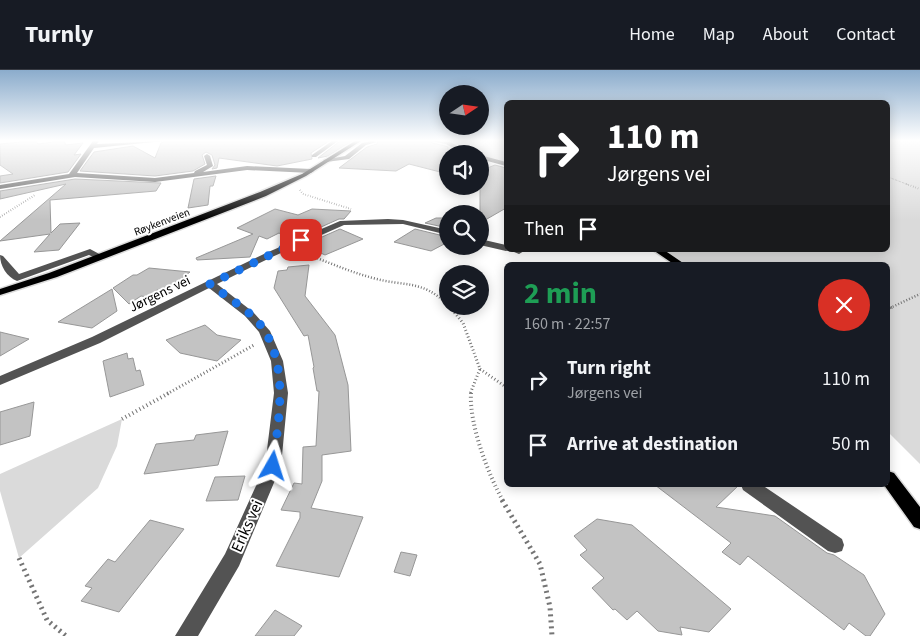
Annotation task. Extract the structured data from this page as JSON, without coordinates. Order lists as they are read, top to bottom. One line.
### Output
{"streets":{"main road":["Røykenveien"],"street":["Jørgens vei","Eriks vei"]},"crossings":[["Jørgens vei","Eriks vei"]],"north":"right","page":{"header":"Turnly","nav":["Home","Map","About","Contact"],"turn":["110 m","Jørgens vei"],"then":"Then","heading":["2 min","160 m · 22:57"],"list":[{"name":"Turn right","note":"Jørgens vei","value":"110 m"},{"name":"Arrive at destination","value":"50 m"}]}}
